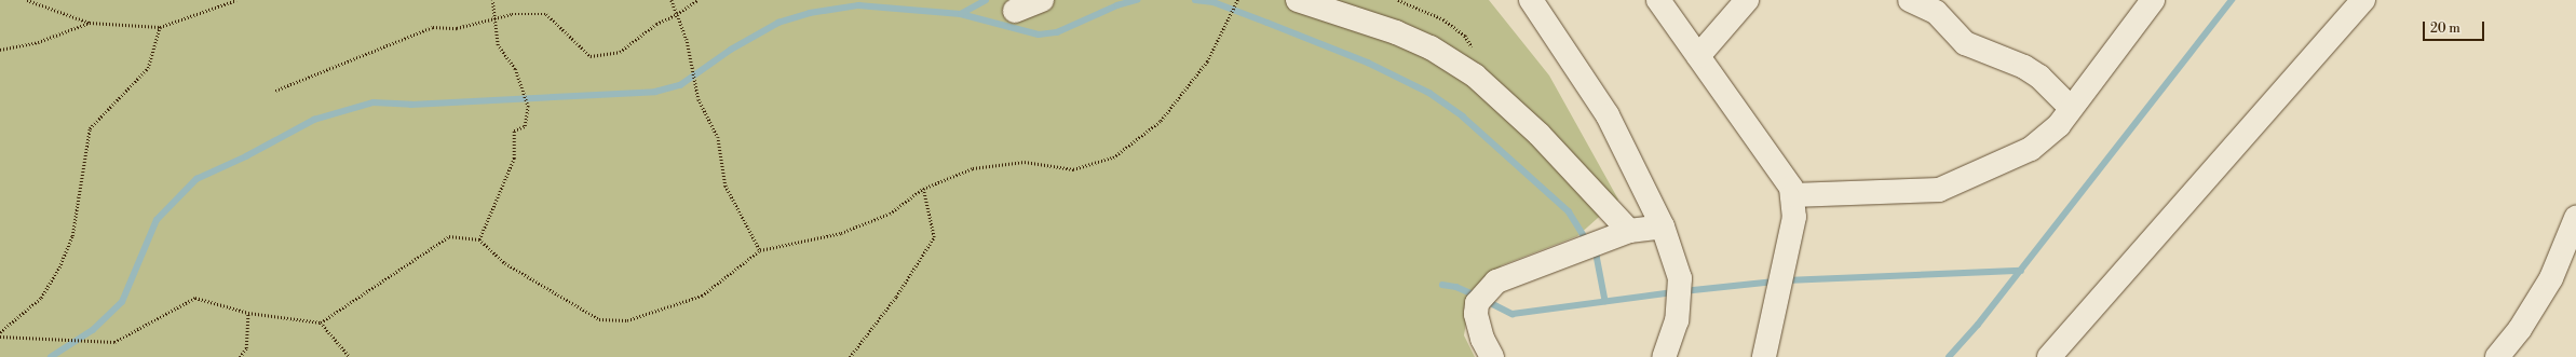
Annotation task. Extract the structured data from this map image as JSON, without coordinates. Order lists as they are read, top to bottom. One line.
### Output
{"scale_bar":"20 m"}
